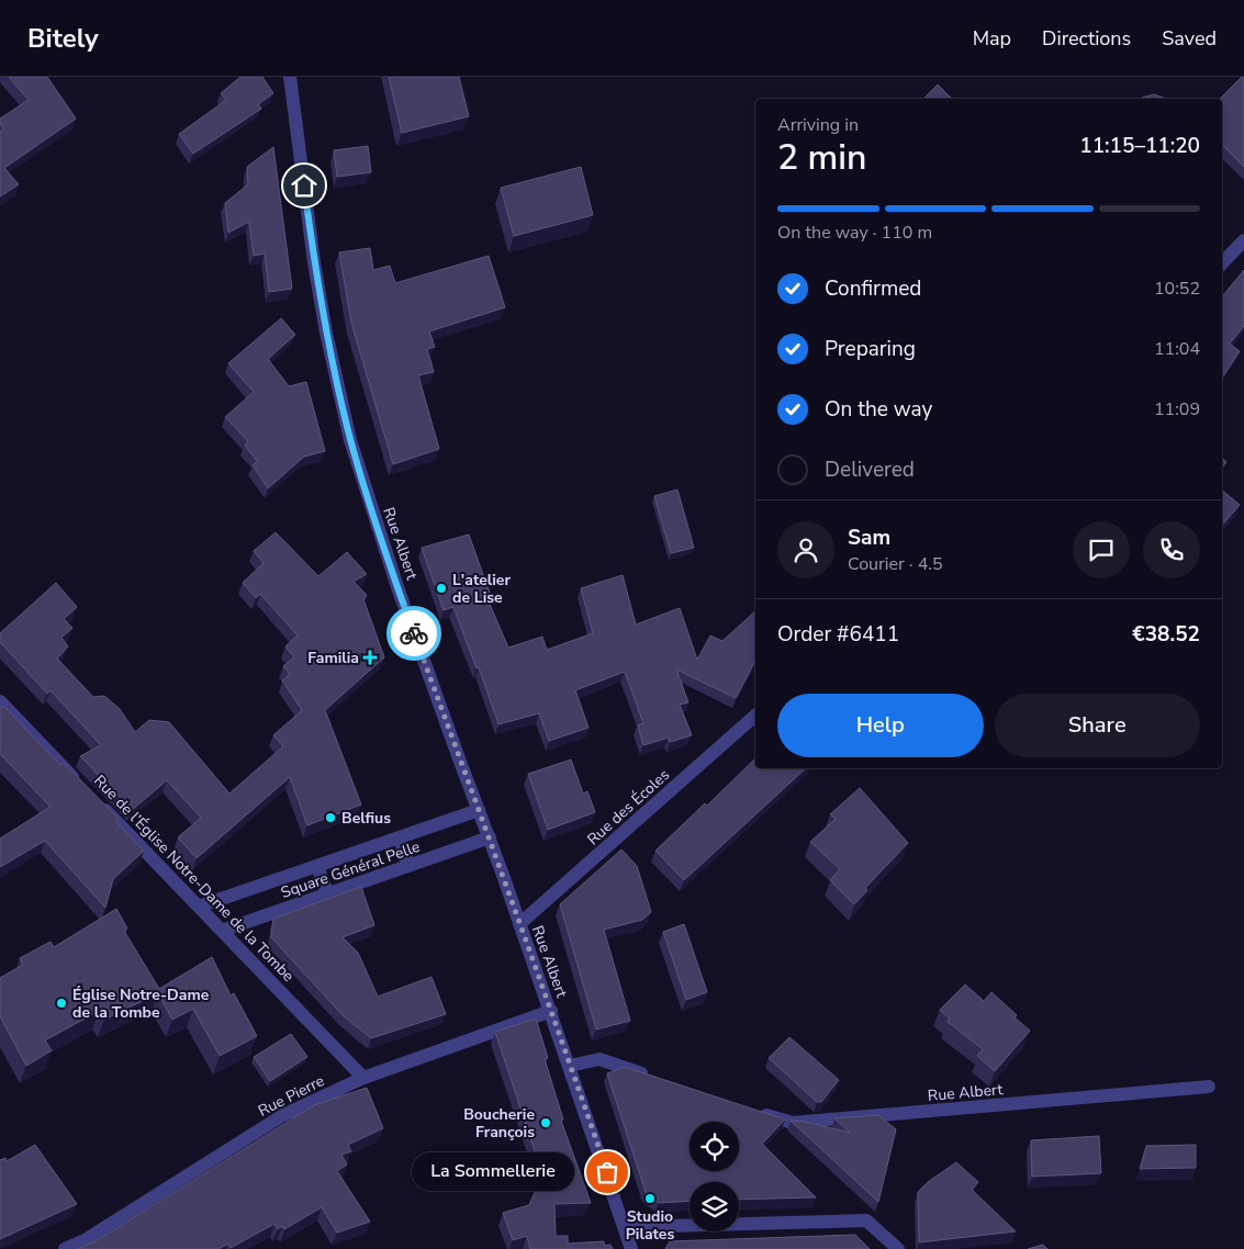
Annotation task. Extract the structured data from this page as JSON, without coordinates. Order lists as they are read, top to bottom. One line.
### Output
{"streets":{"street":["Rue Albert","Rue des Écoles","Square Général Pelle","Rue de l’Église Notre-Dame de la Tombe","Rue Pierre"]},"crossings":[["Rue Albert","Rue des Écoles"],["Rue Albert","Square Général Pelle"],["Rue Albert","Rue Pierre"],["Square Général Pelle","Rue de l’Église Notre-Dame de la Tombe"],["Rue de l’Église Notre-Dame de la Tombe","Rue Pierre"]],"places":{"other":["L'atelier de Lise","Belfius","Église Notre-Dame de la Tombe","Boucherie François","La Sommellerie","Studio Pilates"],"health":["Familia"]},"page":{"header":"Bitely","nav":["Map","Directions","Saved"],"heading":["2 min","Arriving in","11:15–11:20"],"panel":["Sam","Courier · 4.5","Order #6411","€38.52"],"bar":"On the way · 110 m","list":[["Confirmed","10:52"],["Preparing","11:04"],["On the way","11:09"],"Delivered"],"buttons":["Help","Share"],"bubble":"La Sommellerie"}}
